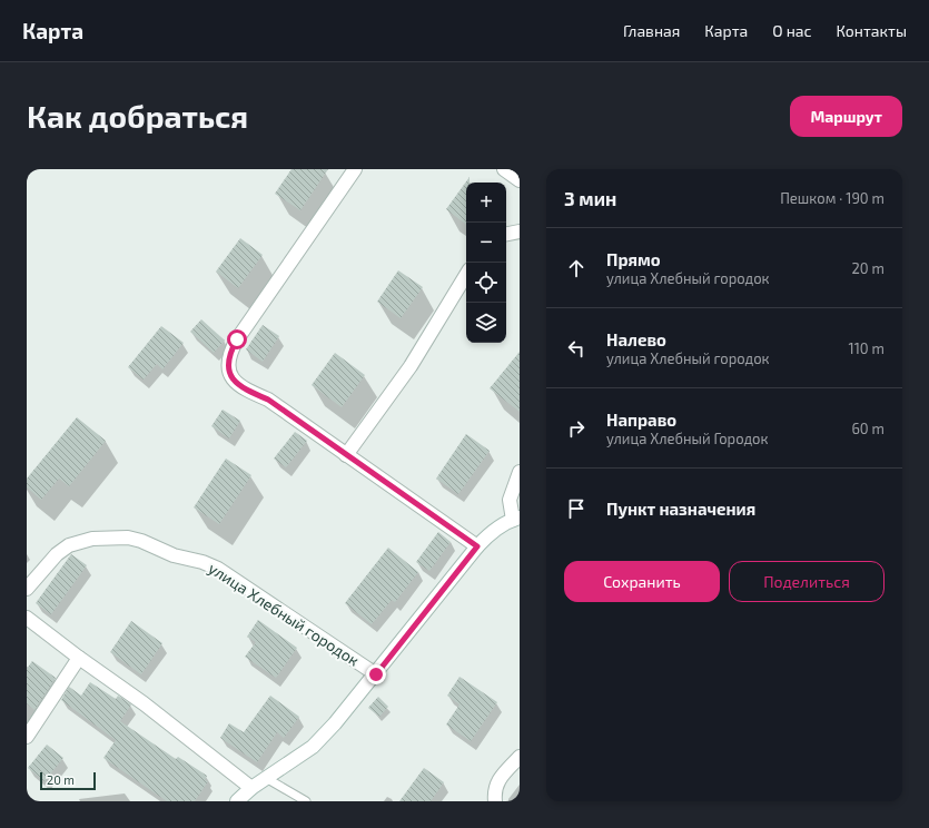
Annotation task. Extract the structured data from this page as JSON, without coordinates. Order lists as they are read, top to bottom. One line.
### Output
{"streets":{"street":["улица Хлебный городок"]},"scale_bar":"20 m","page":{"header":"Карта","nav":["Главная","Карта","О нас","Контакты"],"buttons":["Маршрут",["Сохранить","Поделиться"]],"title":"Как добраться","heading":["3 мин","Пешком · 190 m"],"map_buttons":["+","−"],"list":[["Прямо","улица Хлебный городок","20 m"],["Налево","улица Хлебный городок","110 m"],["Направо","улица Хлебный Городок","60 m"],"Пункт назначения"],"scale":"20 m"}}
